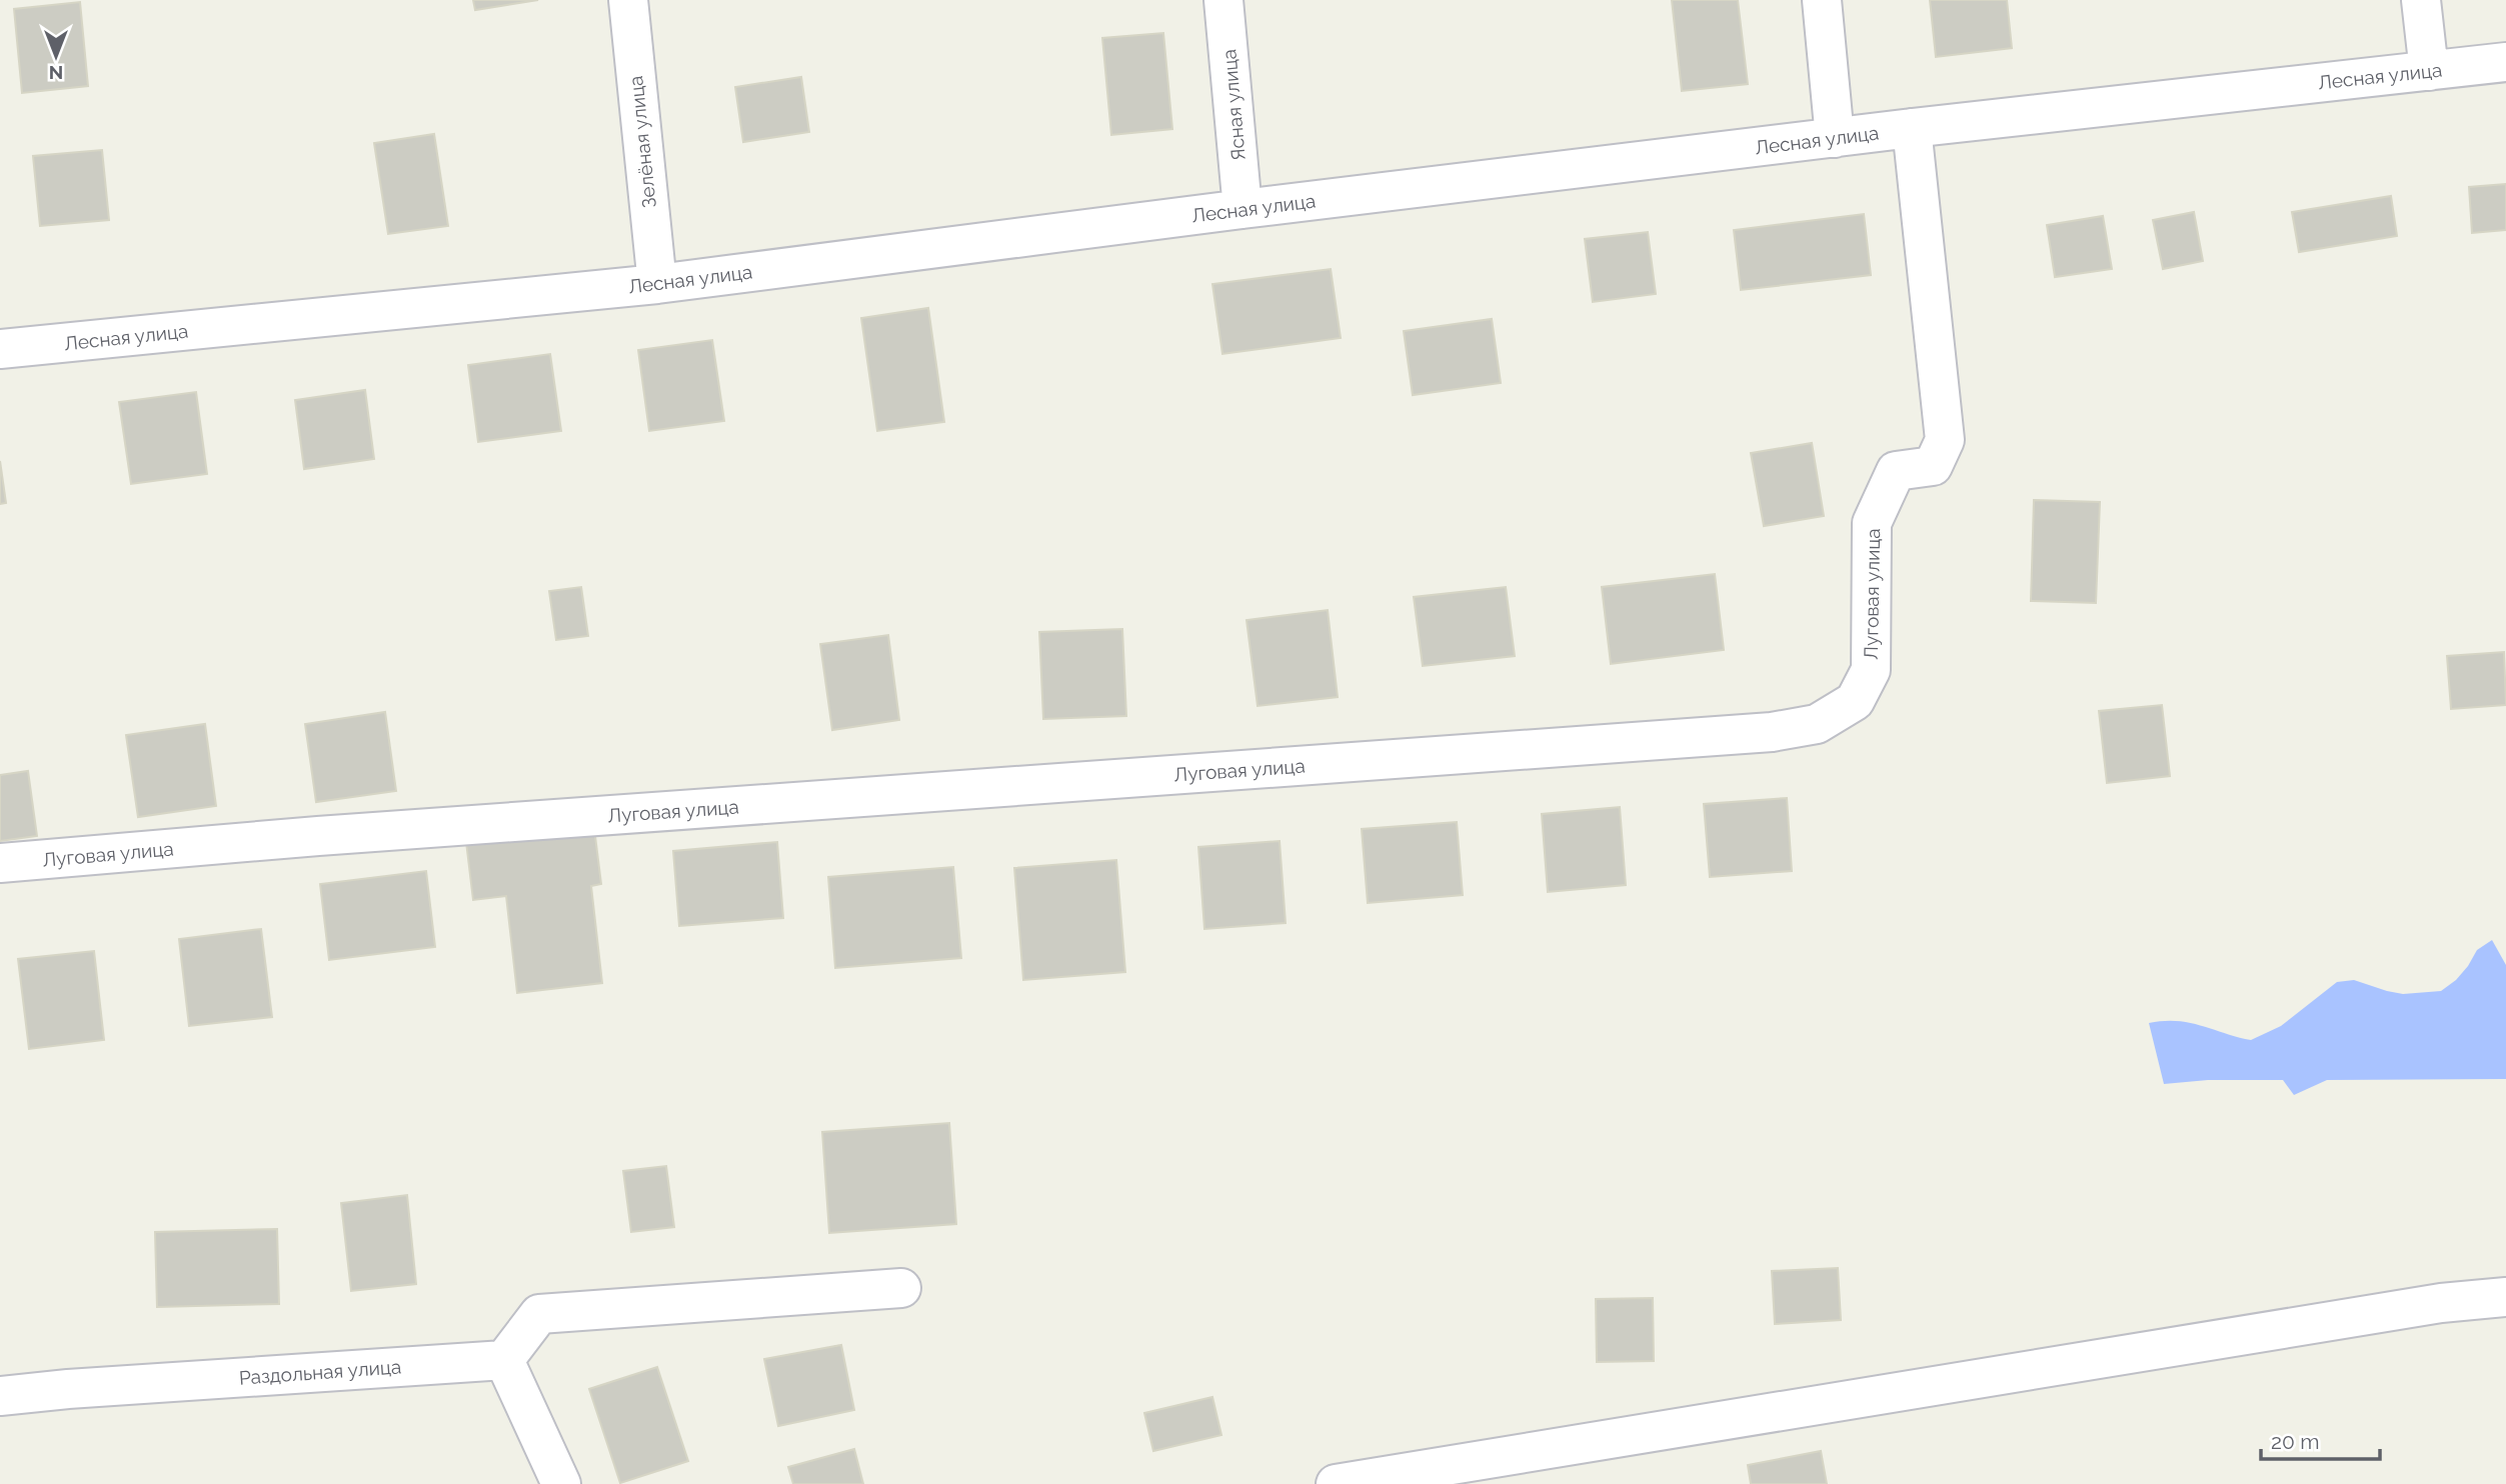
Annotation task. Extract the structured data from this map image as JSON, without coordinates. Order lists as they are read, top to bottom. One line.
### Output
{"streets":{"street":["Лесная улица","Ясная улица","Зелёная улица","Луговая улица","Раздольная улица"]},"crossings":[["Лесная улица","Ясная улица"],["Лесная улица","Зелёная улица"],["Лесная улица","Луговая улица"]],"scale_bar":"20 m","north":"bottom"}
